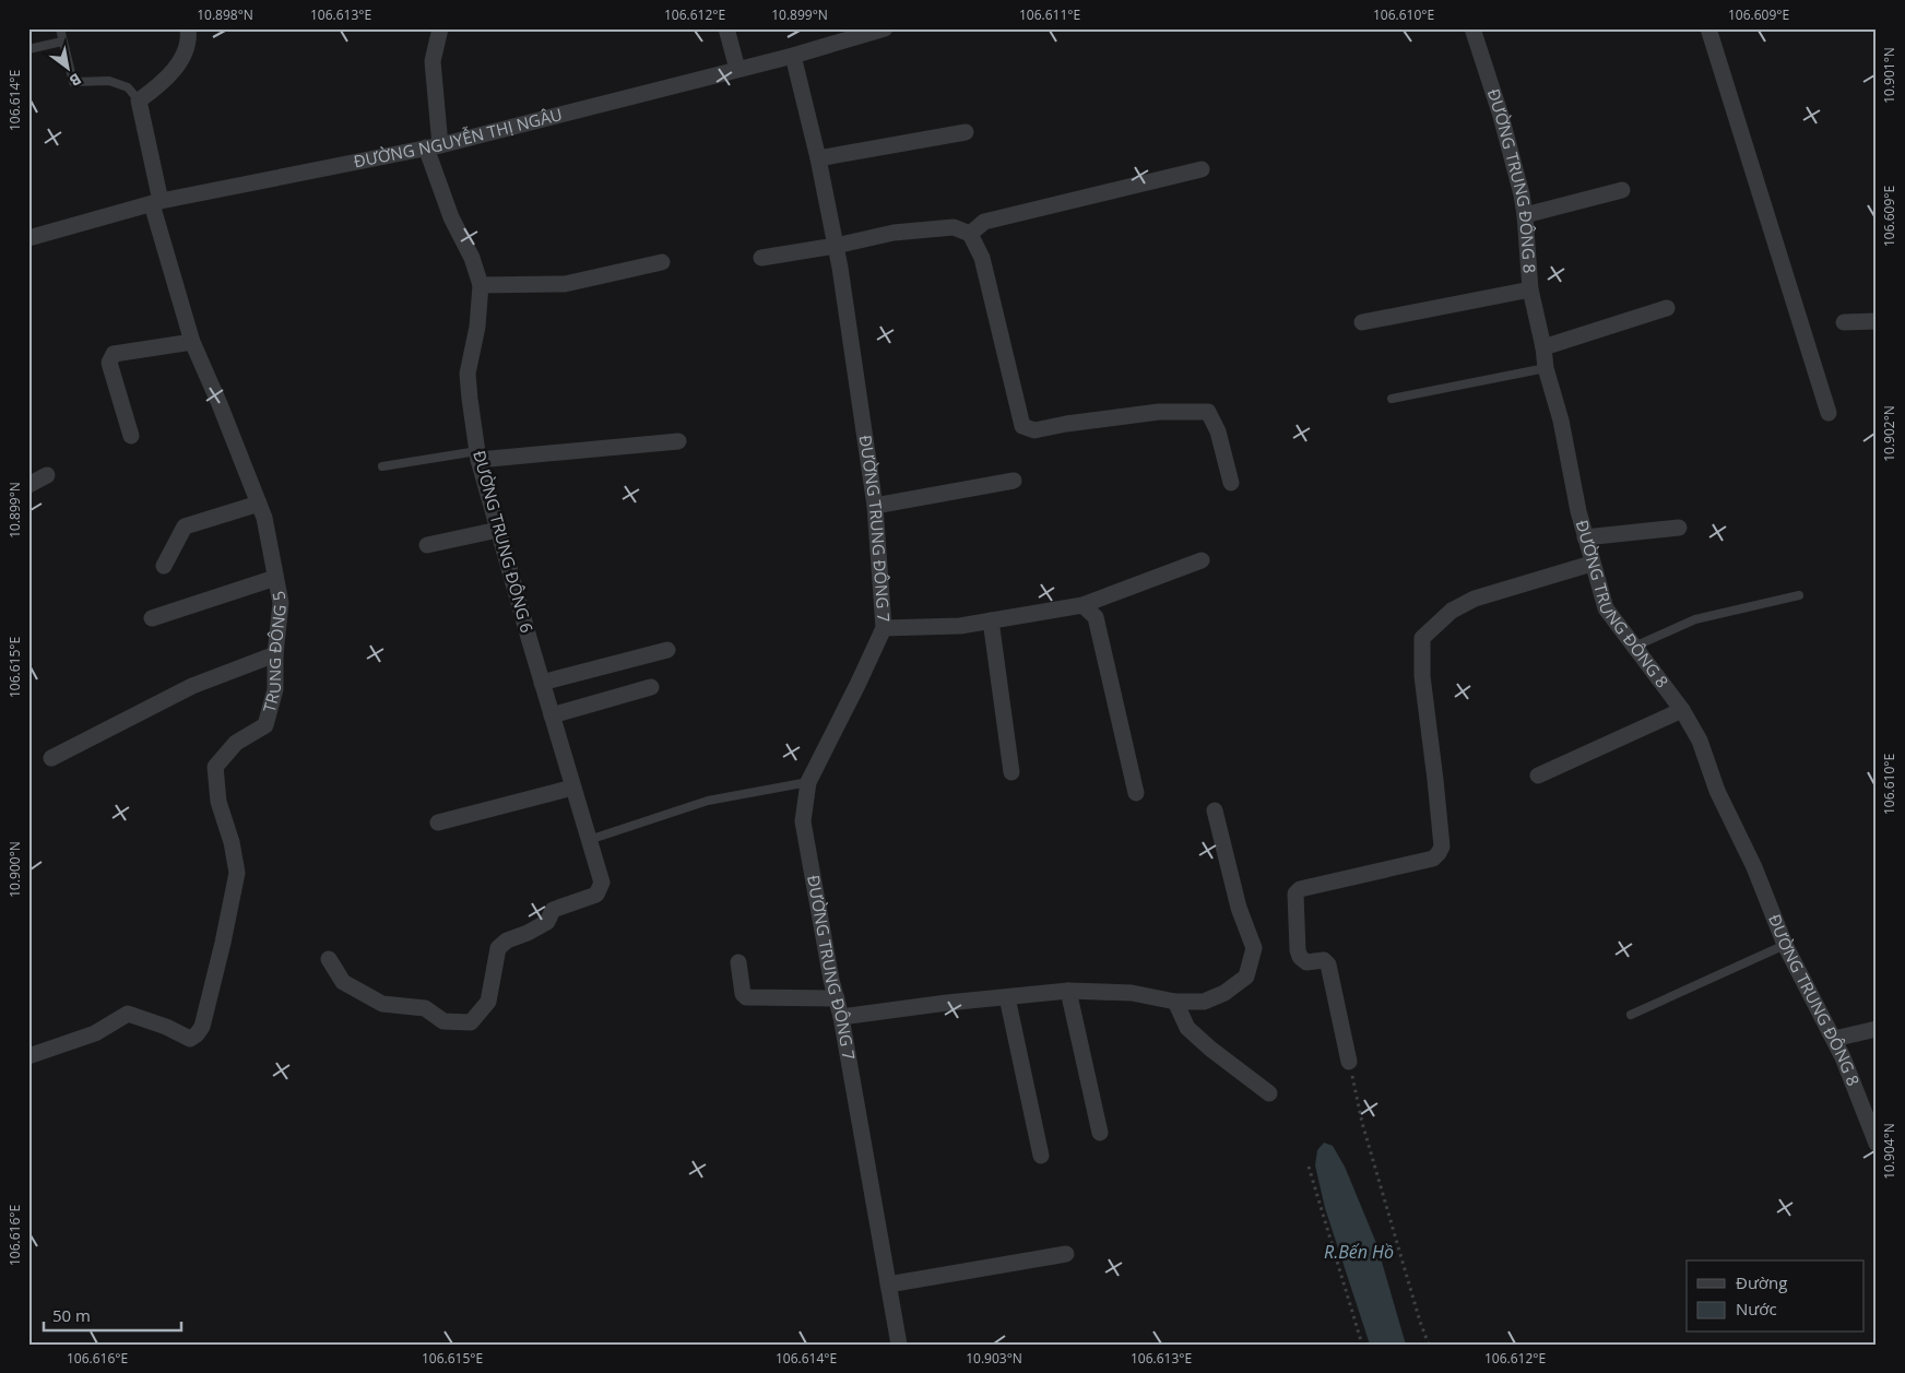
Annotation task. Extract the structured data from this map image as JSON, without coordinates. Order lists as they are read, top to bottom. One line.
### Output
{"streets":{"street":["ĐƯỜNG NGUYỄN THỊ NGÂU","ĐƯỜNG TRUNG ĐÔNG 8","ĐƯỜNG TRUNG ĐÔNG 7","ĐƯỜNG TRUNG ĐÔNG 6","TRUNG ĐÔNG 5"]},"crossings":[["ĐƯỜNG NGUYỄN THỊ NGÂU","ĐƯỜNG TRUNG ĐÔNG 7"],["ĐƯỜNG NGUYỄN THỊ NGÂU","ĐƯỜNG TRUNG ĐÔNG 6"],["ĐƯỜNG NGUYỄN THỊ NGÂU","TRUNG ĐÔNG 5"]],"water":["R.Bến Hồ"],"legend":["Đường","Nước"],"scale_bar":"50 m","north":"bottom right","coordinates":["10.898°N","106.613°E","106.612°E","10.899°N","106.611°E","106.610°E","106.609°E","10.901°N","106.614°E","10.902°N","106.615°E","10.900°N","10.904°N","106.616°E","10.903°N"]}
